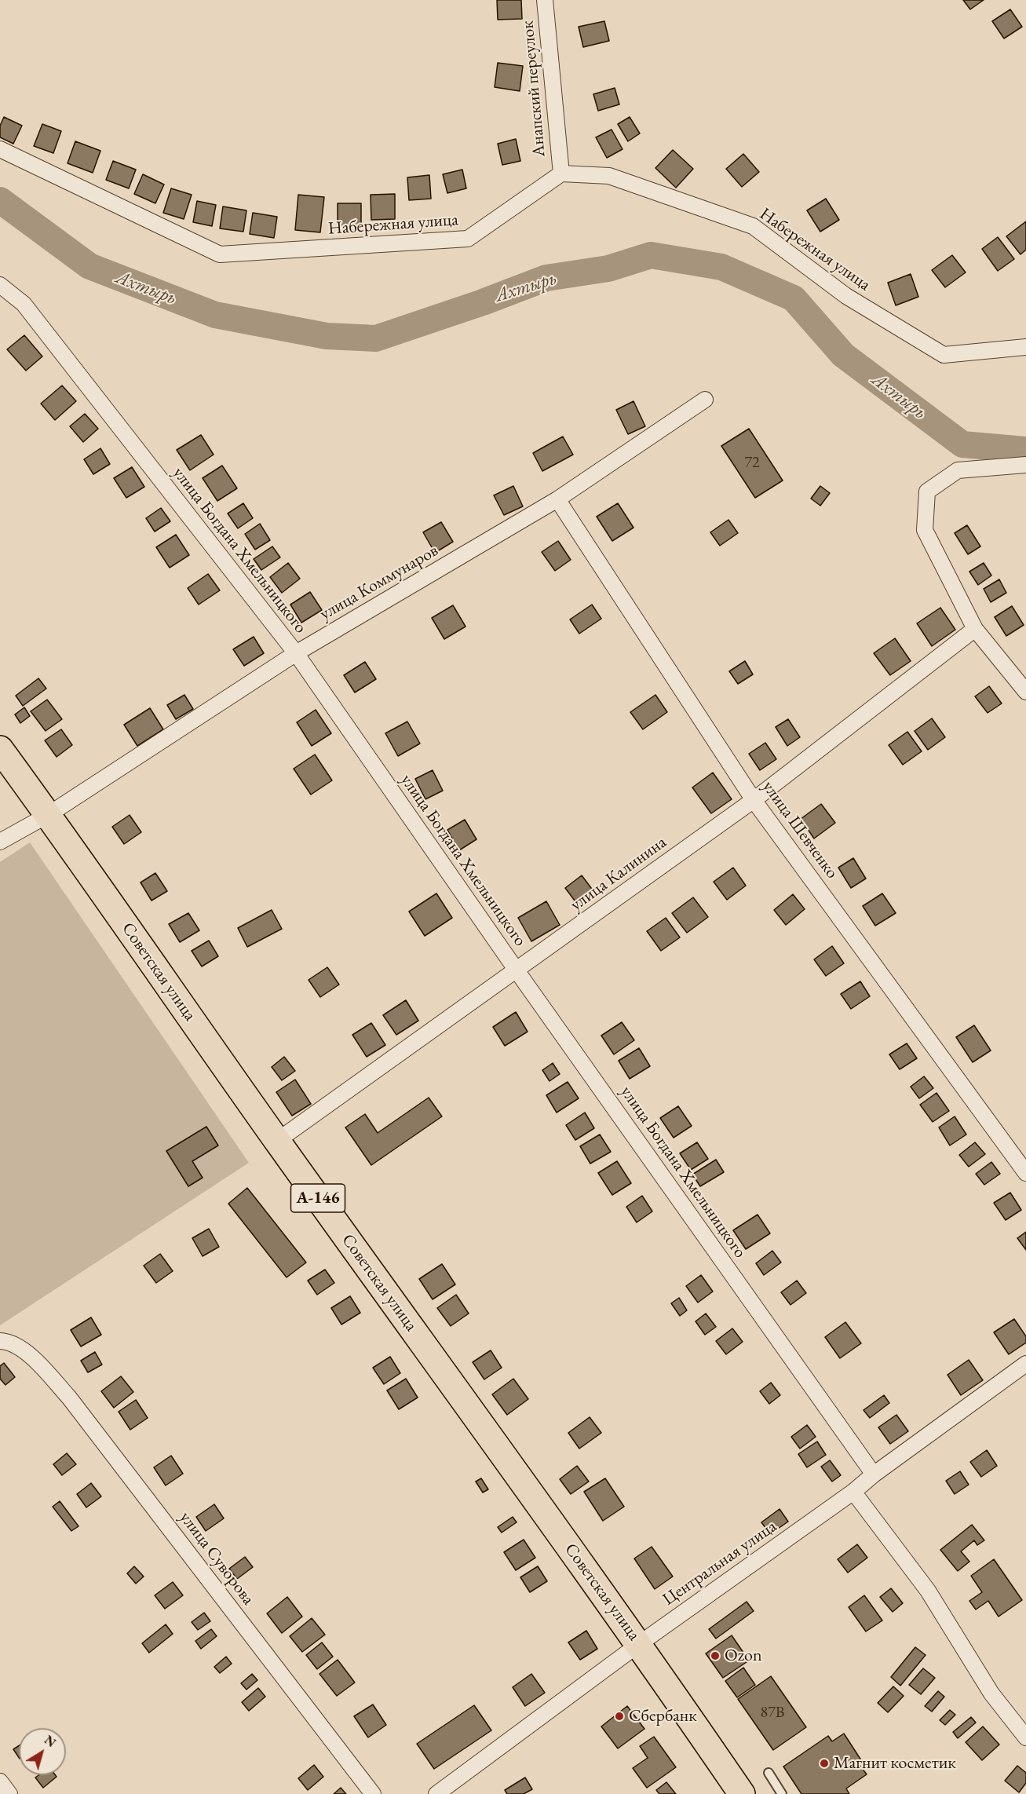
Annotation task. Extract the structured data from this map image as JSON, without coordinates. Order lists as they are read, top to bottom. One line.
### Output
{"streets":{"highway":["Советская улица","А-146"],"street":["Анапский переулок","Набережная улица","улица Богдана Хмельницкого","улица Коммунаров","улица Шевченко","улица Калинина","улица Суворова","Центральная улица"]},"crossings":[["Анапский переулок","Набережная улица"],["улица Богдана Хмельницкого","улица Коммунаров"],["улица Богдана Хмельницкого","улица Калинина"],["улица Богдана Хмельницкого","Центральная улица"],["улица Коммунаров","улица Шевченко"],["улица Коммунаров","Советская улица"],["улица Шевченко","улица Калинина"],["улица Калинина","Советская улица"],["Советская улица","Центральная улица"]],"water":["Ахтырь"],"places":["Ozon","Сбербанк","Магнит косметик"],"house_numbers":["72","87В"],"north":"top right"}
